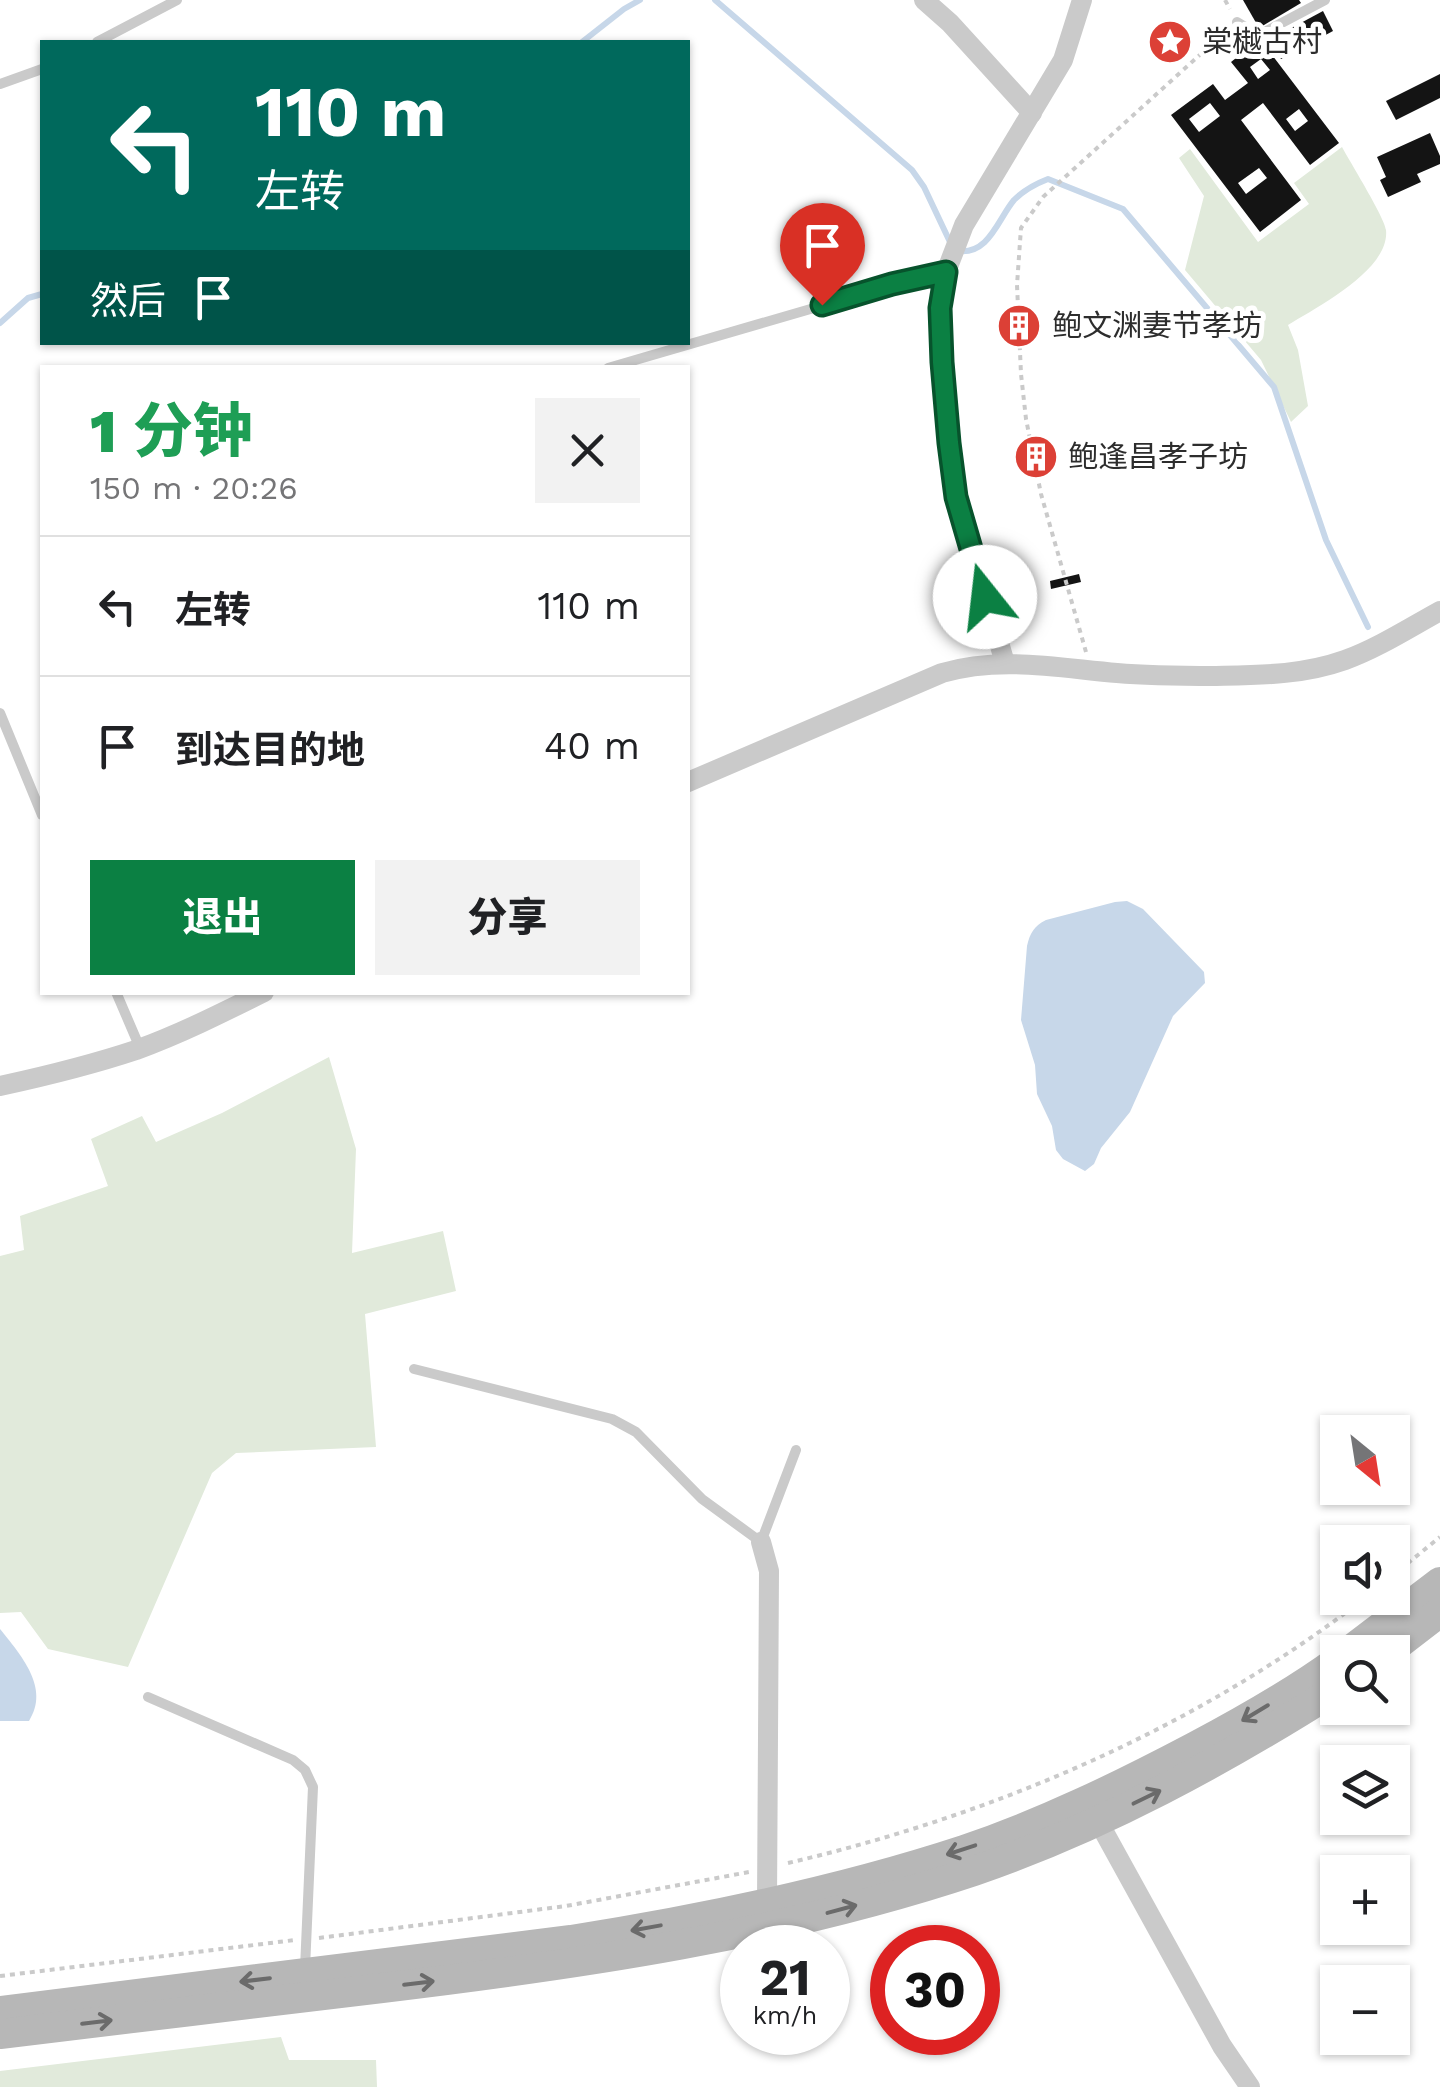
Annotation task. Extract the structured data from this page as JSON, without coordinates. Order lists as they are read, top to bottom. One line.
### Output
{"places":{"place":["棠樾古村"],"building":["鲍文渊妻节孝坊","鲍逢昌孝子坊"]},"north":"bottom right","page":{"turn":["110 m","左转"],"then":"然后","heading":["1 分钟","150 m · 20:26"],"list":[{"name":"左转","value":"110 m"},{"name":"到达目的地","value":"40 m"}],"buttons":["退出","分享"],"map_buttons":["+","−"],"speed":"21 km/h","limit":"30"}}
